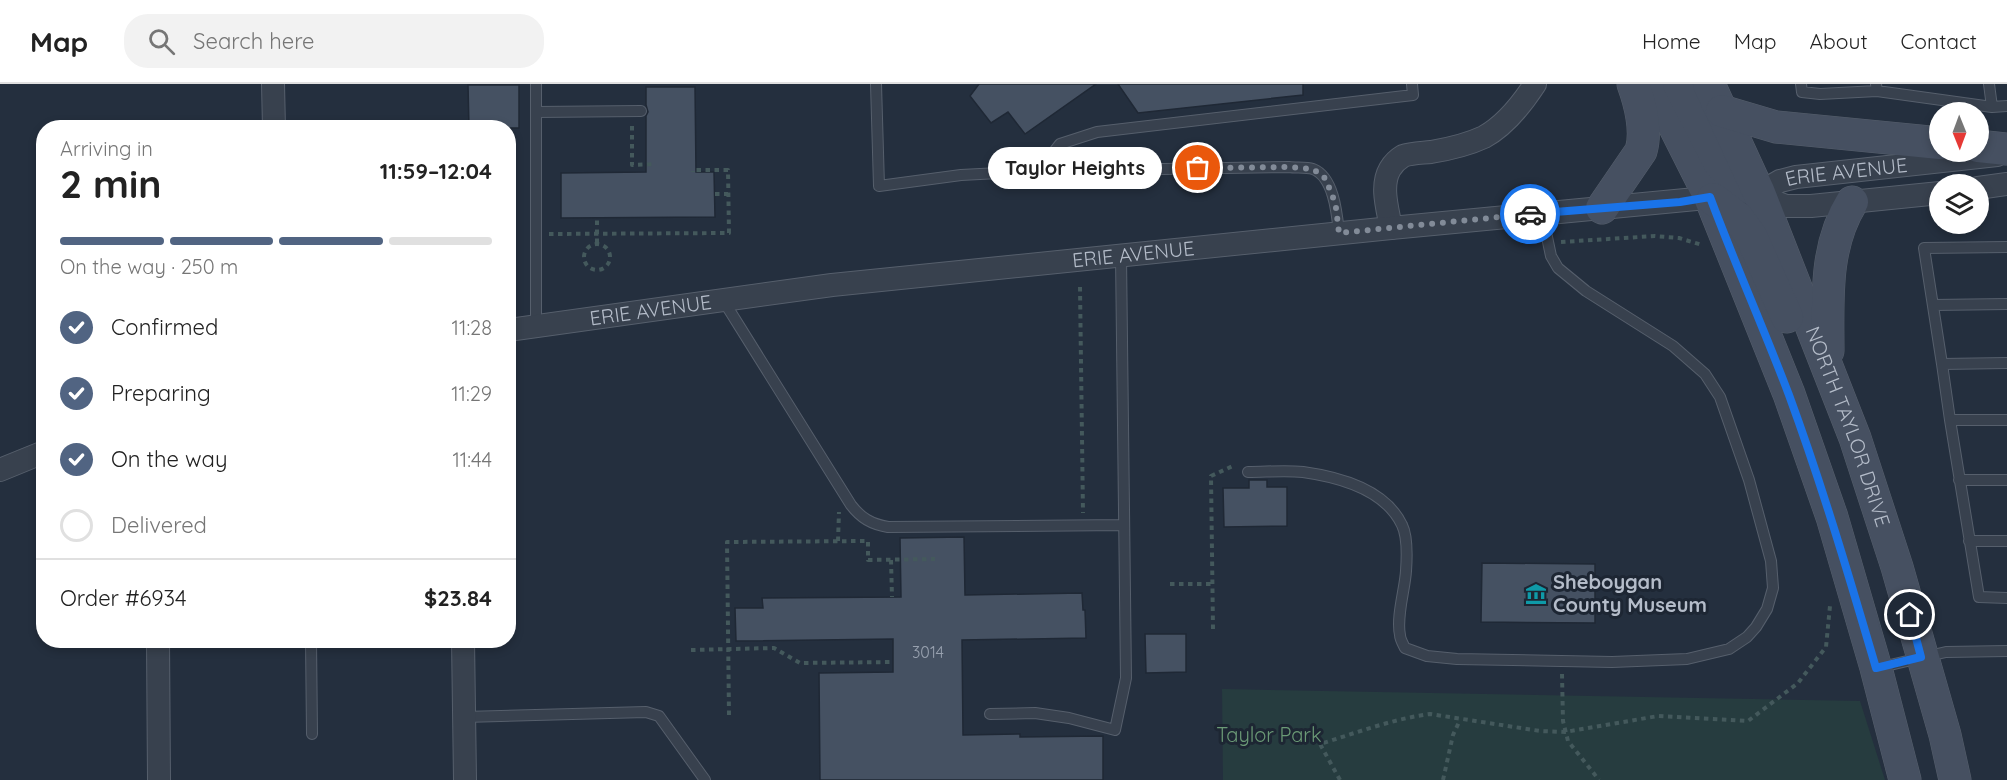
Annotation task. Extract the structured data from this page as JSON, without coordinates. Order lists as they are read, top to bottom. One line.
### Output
{"streets":{"main road":["NORTH TAYLOR DRIVE"],"street":["ERIE AVENUE"]},"crossings":[["ERIE AVENUE","NORTH TAYLOR DRIVE"]],"parks":["Taylor Park"],"places":{"other":["Taylor Heights"],"museum":["Sheboygan County Museum"]},"house_numbers":["3014"],"north":"bottom","page":{"header":"Map","search":"Search here","nav":["Home","Map","About","Contact"],"heading":["2 min","Arriving in","11:59–12:04"],"panel":["Order #6934","$23.84"],"bubble":"Taylor Heights","bar":"On the way · 250 m","list":[["Confirmed","11:28"],["Preparing","11:29"],["On the way","11:44"],"Delivered"]}}
